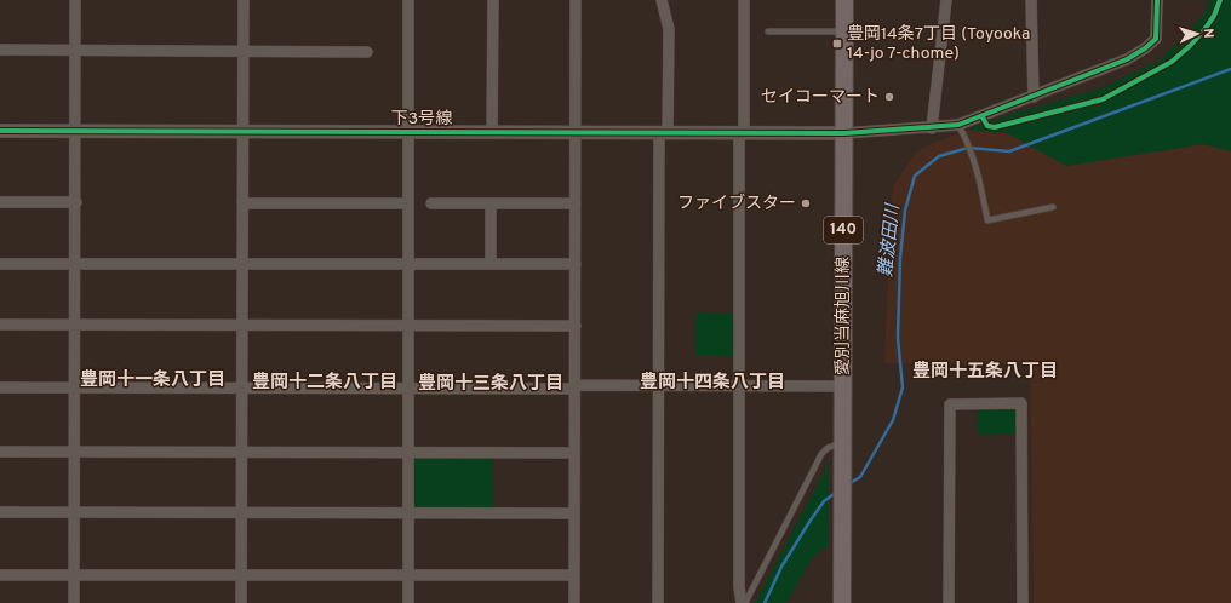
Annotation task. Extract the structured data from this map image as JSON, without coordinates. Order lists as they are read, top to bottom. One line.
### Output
{"streets":{"main road":["140","愛別当麻旭川線"],"street":["下3号線"]},"crossings":[["下3号線","愛別当麻旭川線"]],"districts":["豊岡十五条八丁目","豊岡十一条八丁目","豊岡十二条八丁目","豊岡十四条八丁目","豊岡十三条八丁目"],"water":["難波田川"],"places":{"transit":["豊岡14条7丁目 (Toyooka 14-jo 7-chome)"],"other":["セイコーマート","ファイブスター"]},"north":"right"}
